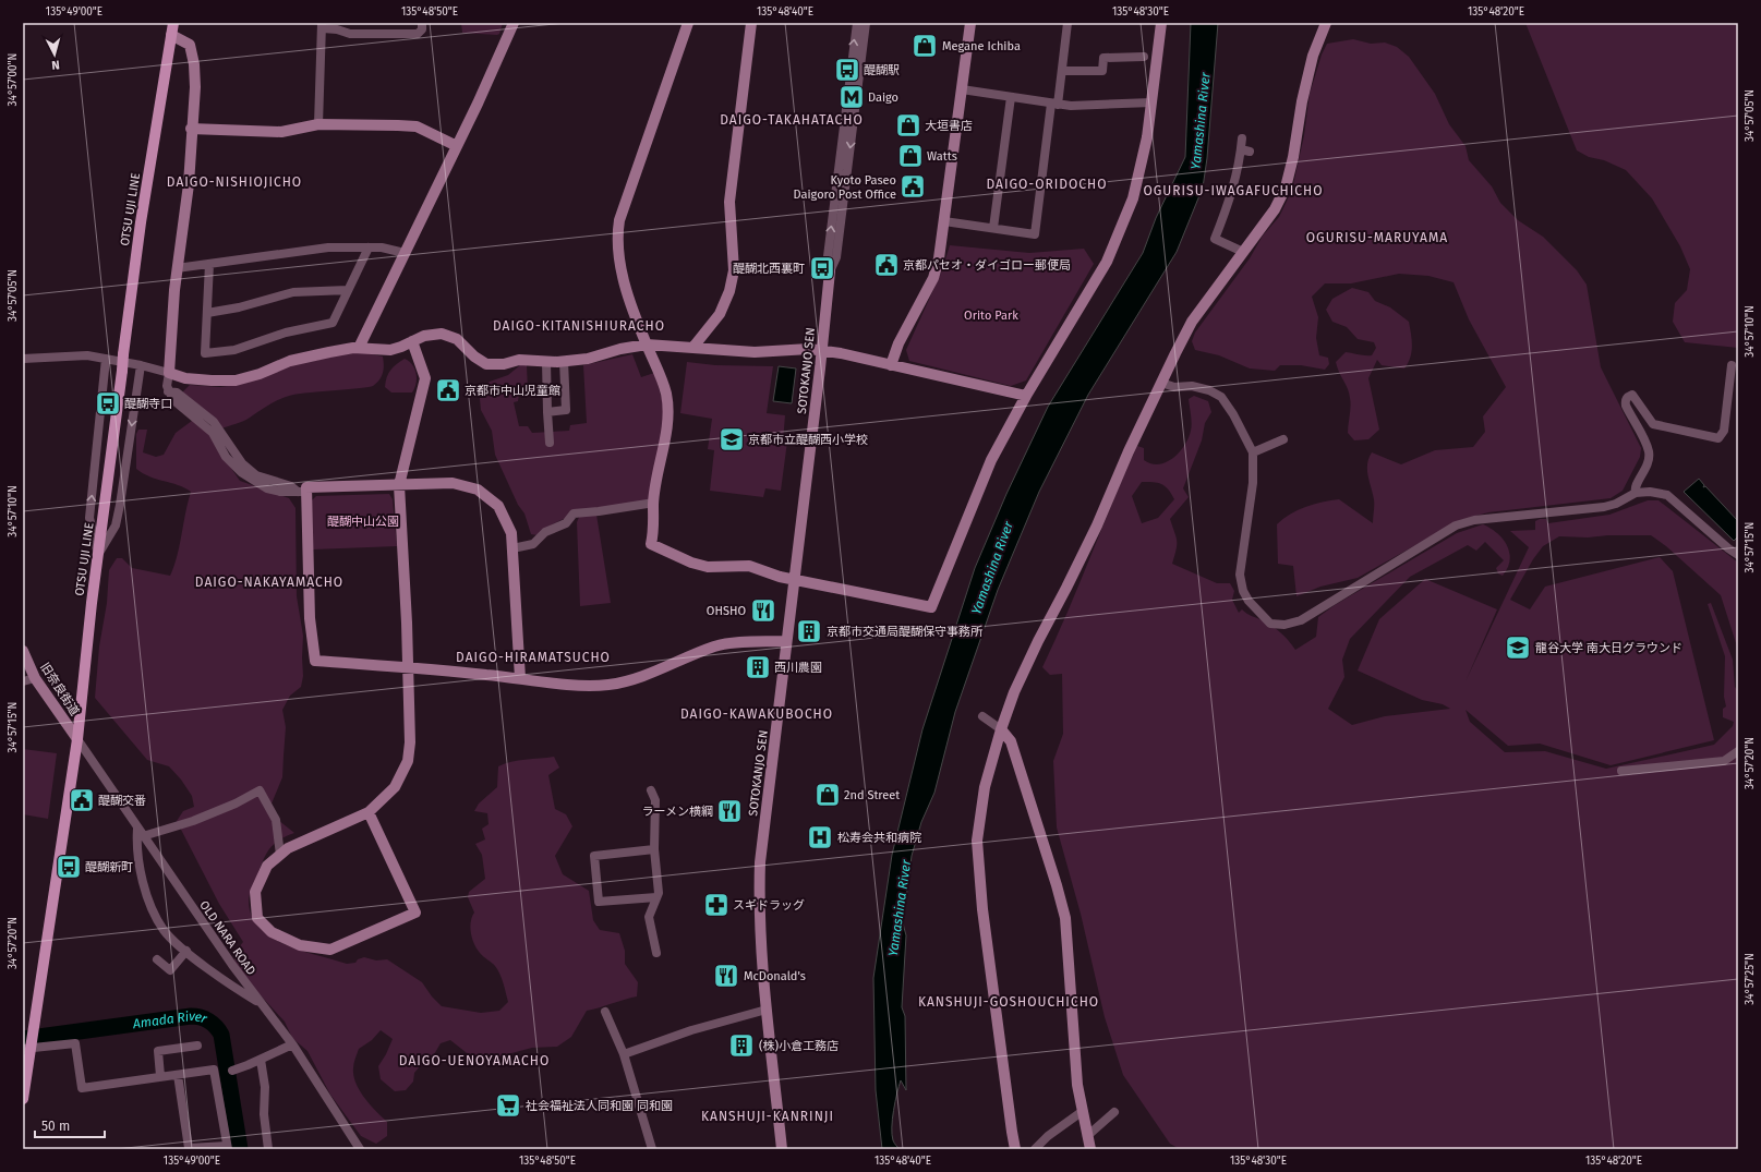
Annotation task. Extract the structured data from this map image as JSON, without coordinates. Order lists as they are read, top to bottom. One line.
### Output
{"streets":{"main road":["OTSU UJI LINE"],"street":["SOTOKANJO SEN","旧奈良街道","OLD NARA ROAD"]},"crossings":[["OTSU UJI LINE","旧奈良街道"],["OTSU UJI LINE","OLD NARA ROAD"],["旧奈良街道","OLD NARA ROAD"]],"districts":["DAIGO-TAKAHATACHO","DAIGO-NISHIOJICHO","DAIGO-ORIDOCHO","OGURISU-IWAGAFUCHICHO","OGURISU-MARUYAMA","DAIGO-KITANISHIURACHO","DAIGO-NAKAYAMACHO","DAIGO-HIRAMATSUCHO","DAIGO-KAWAKUBOCHO","KANSHUJI-GOSHOUCHICHO","DAIGO-UENOYAMACHO","KANSHUJI-KANRINJI"],"water":["Yamashina River","Amada River"],"parks":["Orito Park","醍醐中山公園"],"places":{"shop":["Megane Ichiba","大垣書店","Watts","2nd Street"],"bus stop":["醍醐駅","醍醐北西裏町","醍醐寺口","醍醐新町"],"metro station":["Daigo"],"public building":["Kyoto Paseo Daigoro Post Office","京都パセオ・ダイゴロー郵便局","京都市中山児童館","醍醐交番"],"school or university":["京都市立醍醐西小学校","龍谷大学 南大日グラウンド"],"restaurant":["OHSHO","ラーメン横綱","McDonald's"],"building":["京都市交通局醍醐保守事務所","西川農園","(株)小倉工務店"],"hospital":["松寿会共和病院"],"pharmacy":["スギドラッグ"],"supermarket":["社会福祉法人同和園 同和園"]},"scale_bar":"50 m","north":"bottom","coordinates":["135°49'00\"E","135°48'50\"E","135°48'40\"E","135°48'30\"E","135°48'20\"E","34°57'00\"N","34°57'05\"N","34°57'10\"N","34°57'15\"N","34°57'20\"N","34°57'25\"N"]}
